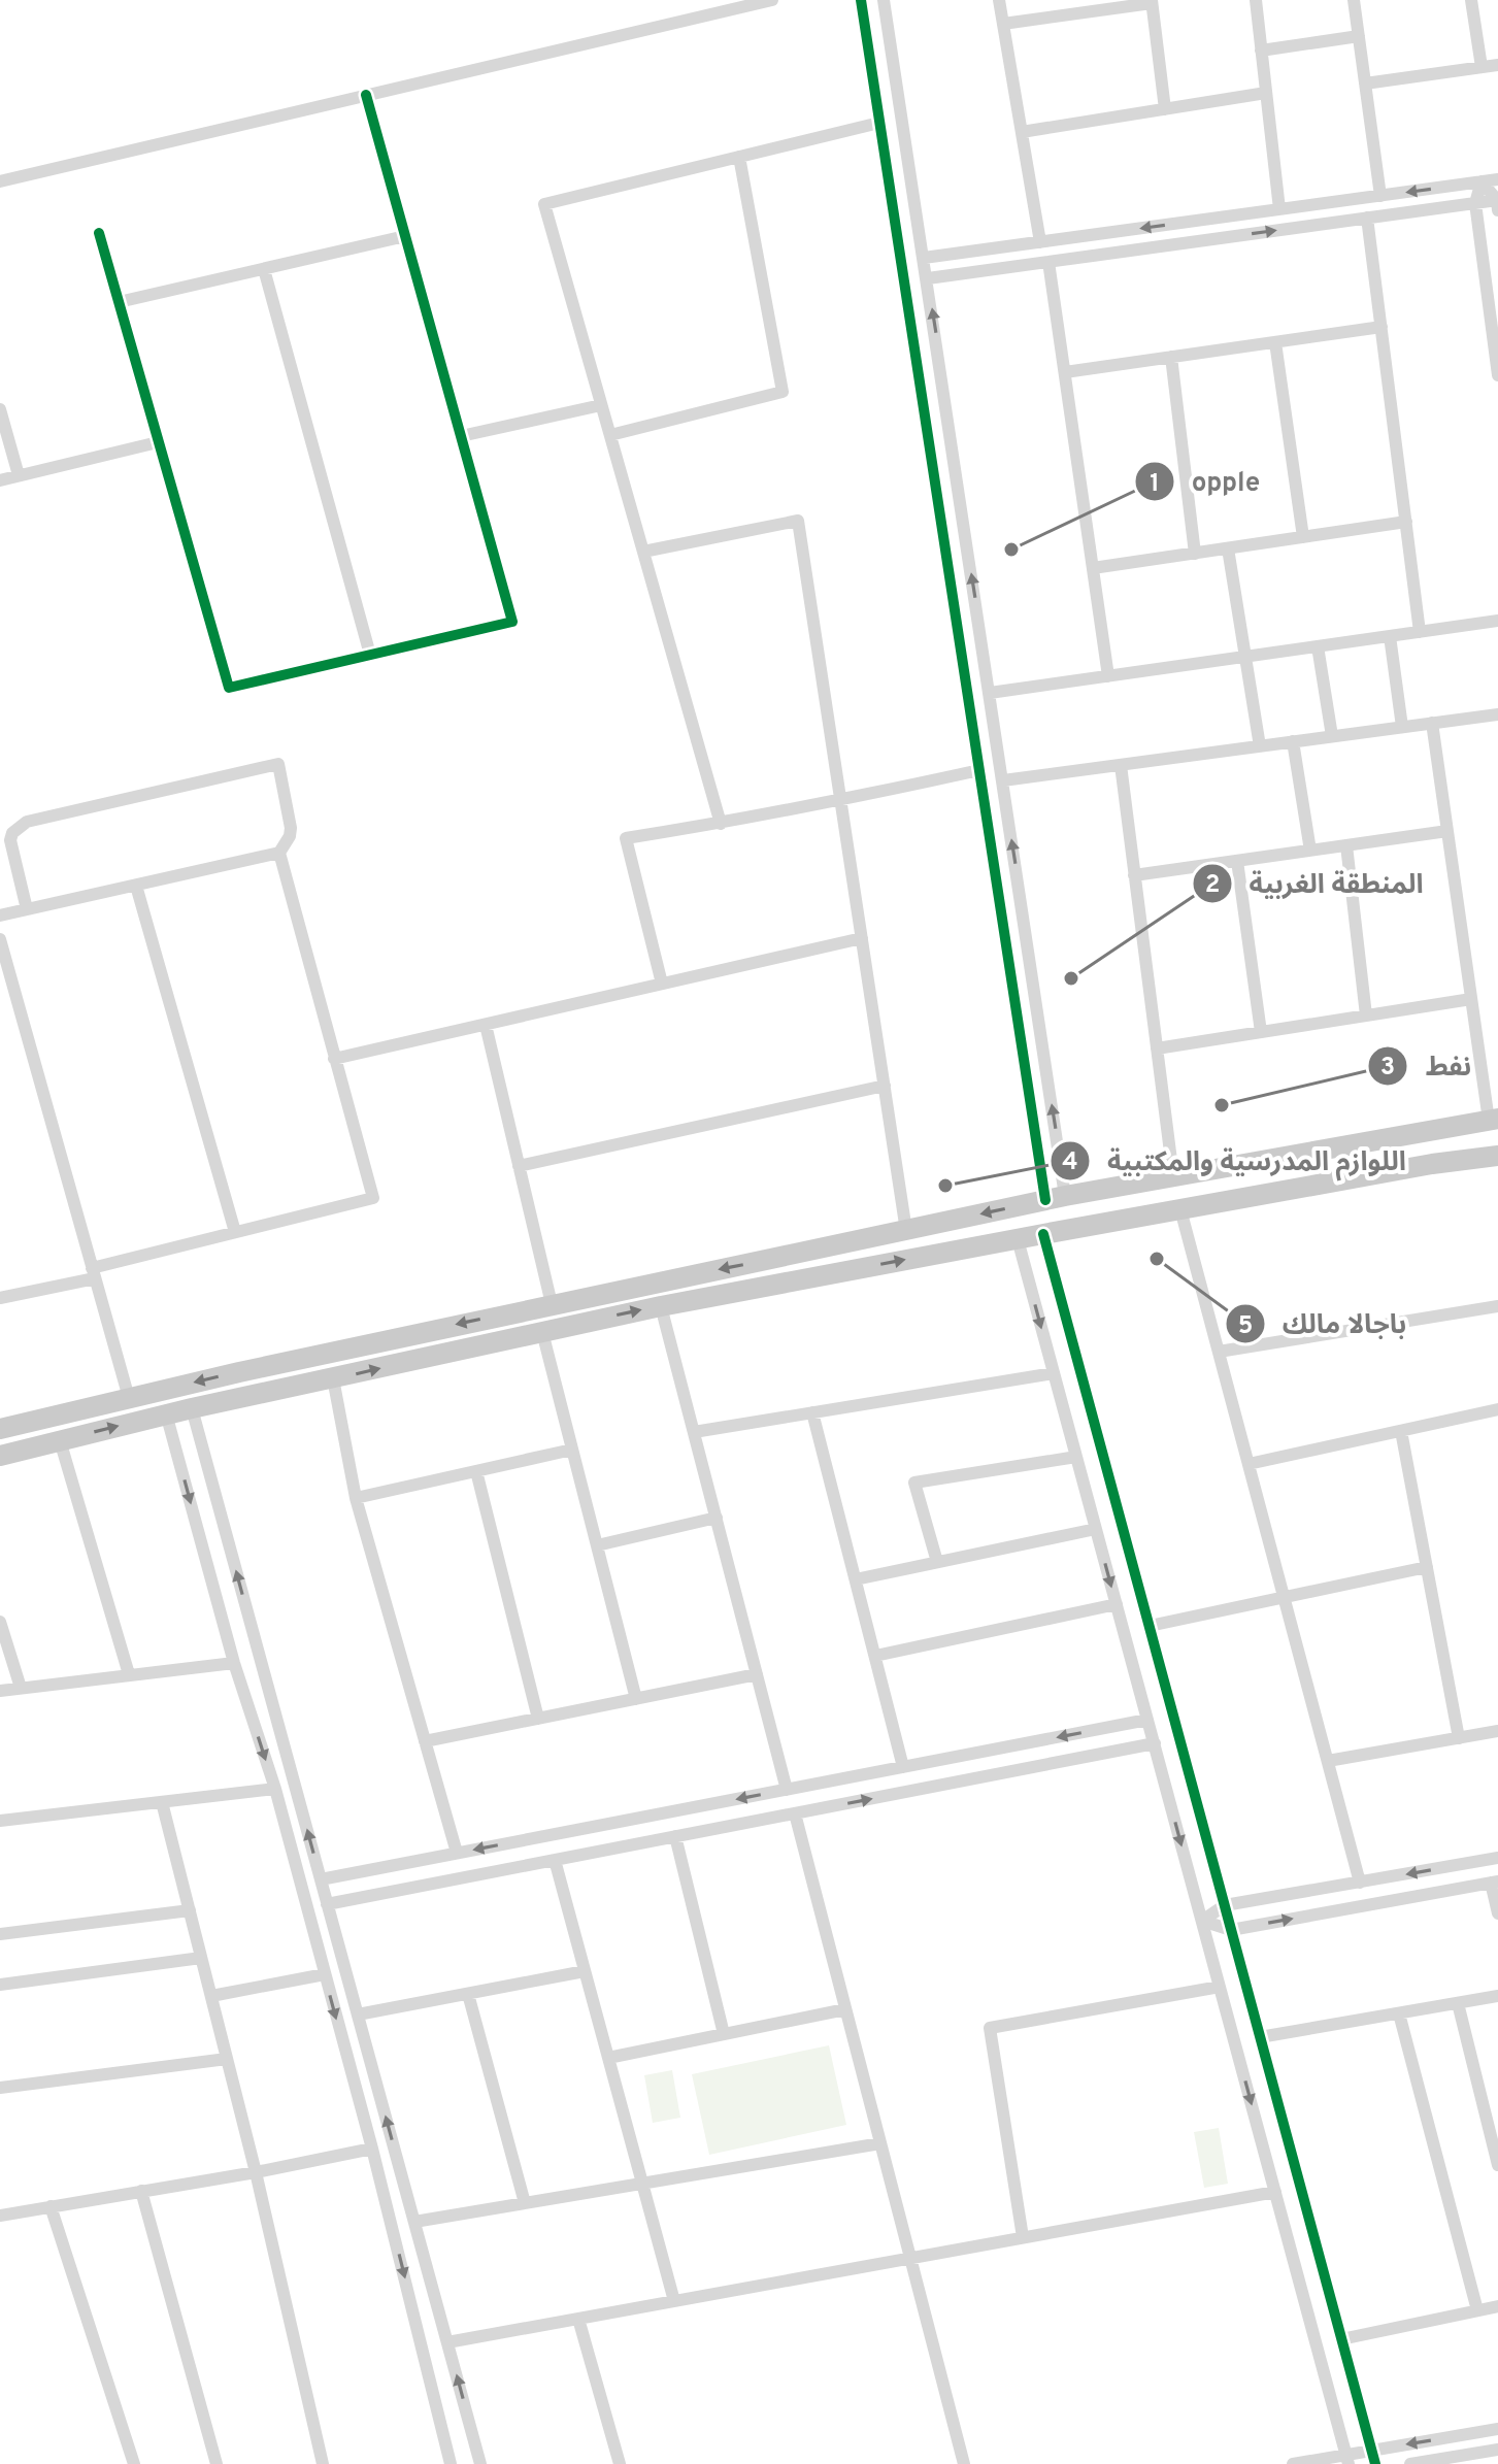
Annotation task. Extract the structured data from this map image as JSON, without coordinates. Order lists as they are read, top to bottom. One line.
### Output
{"places":["opple","المنطقة الغربية","نفط","اللوازم المدرسية والمكتبية","باجالا مالك"]}
